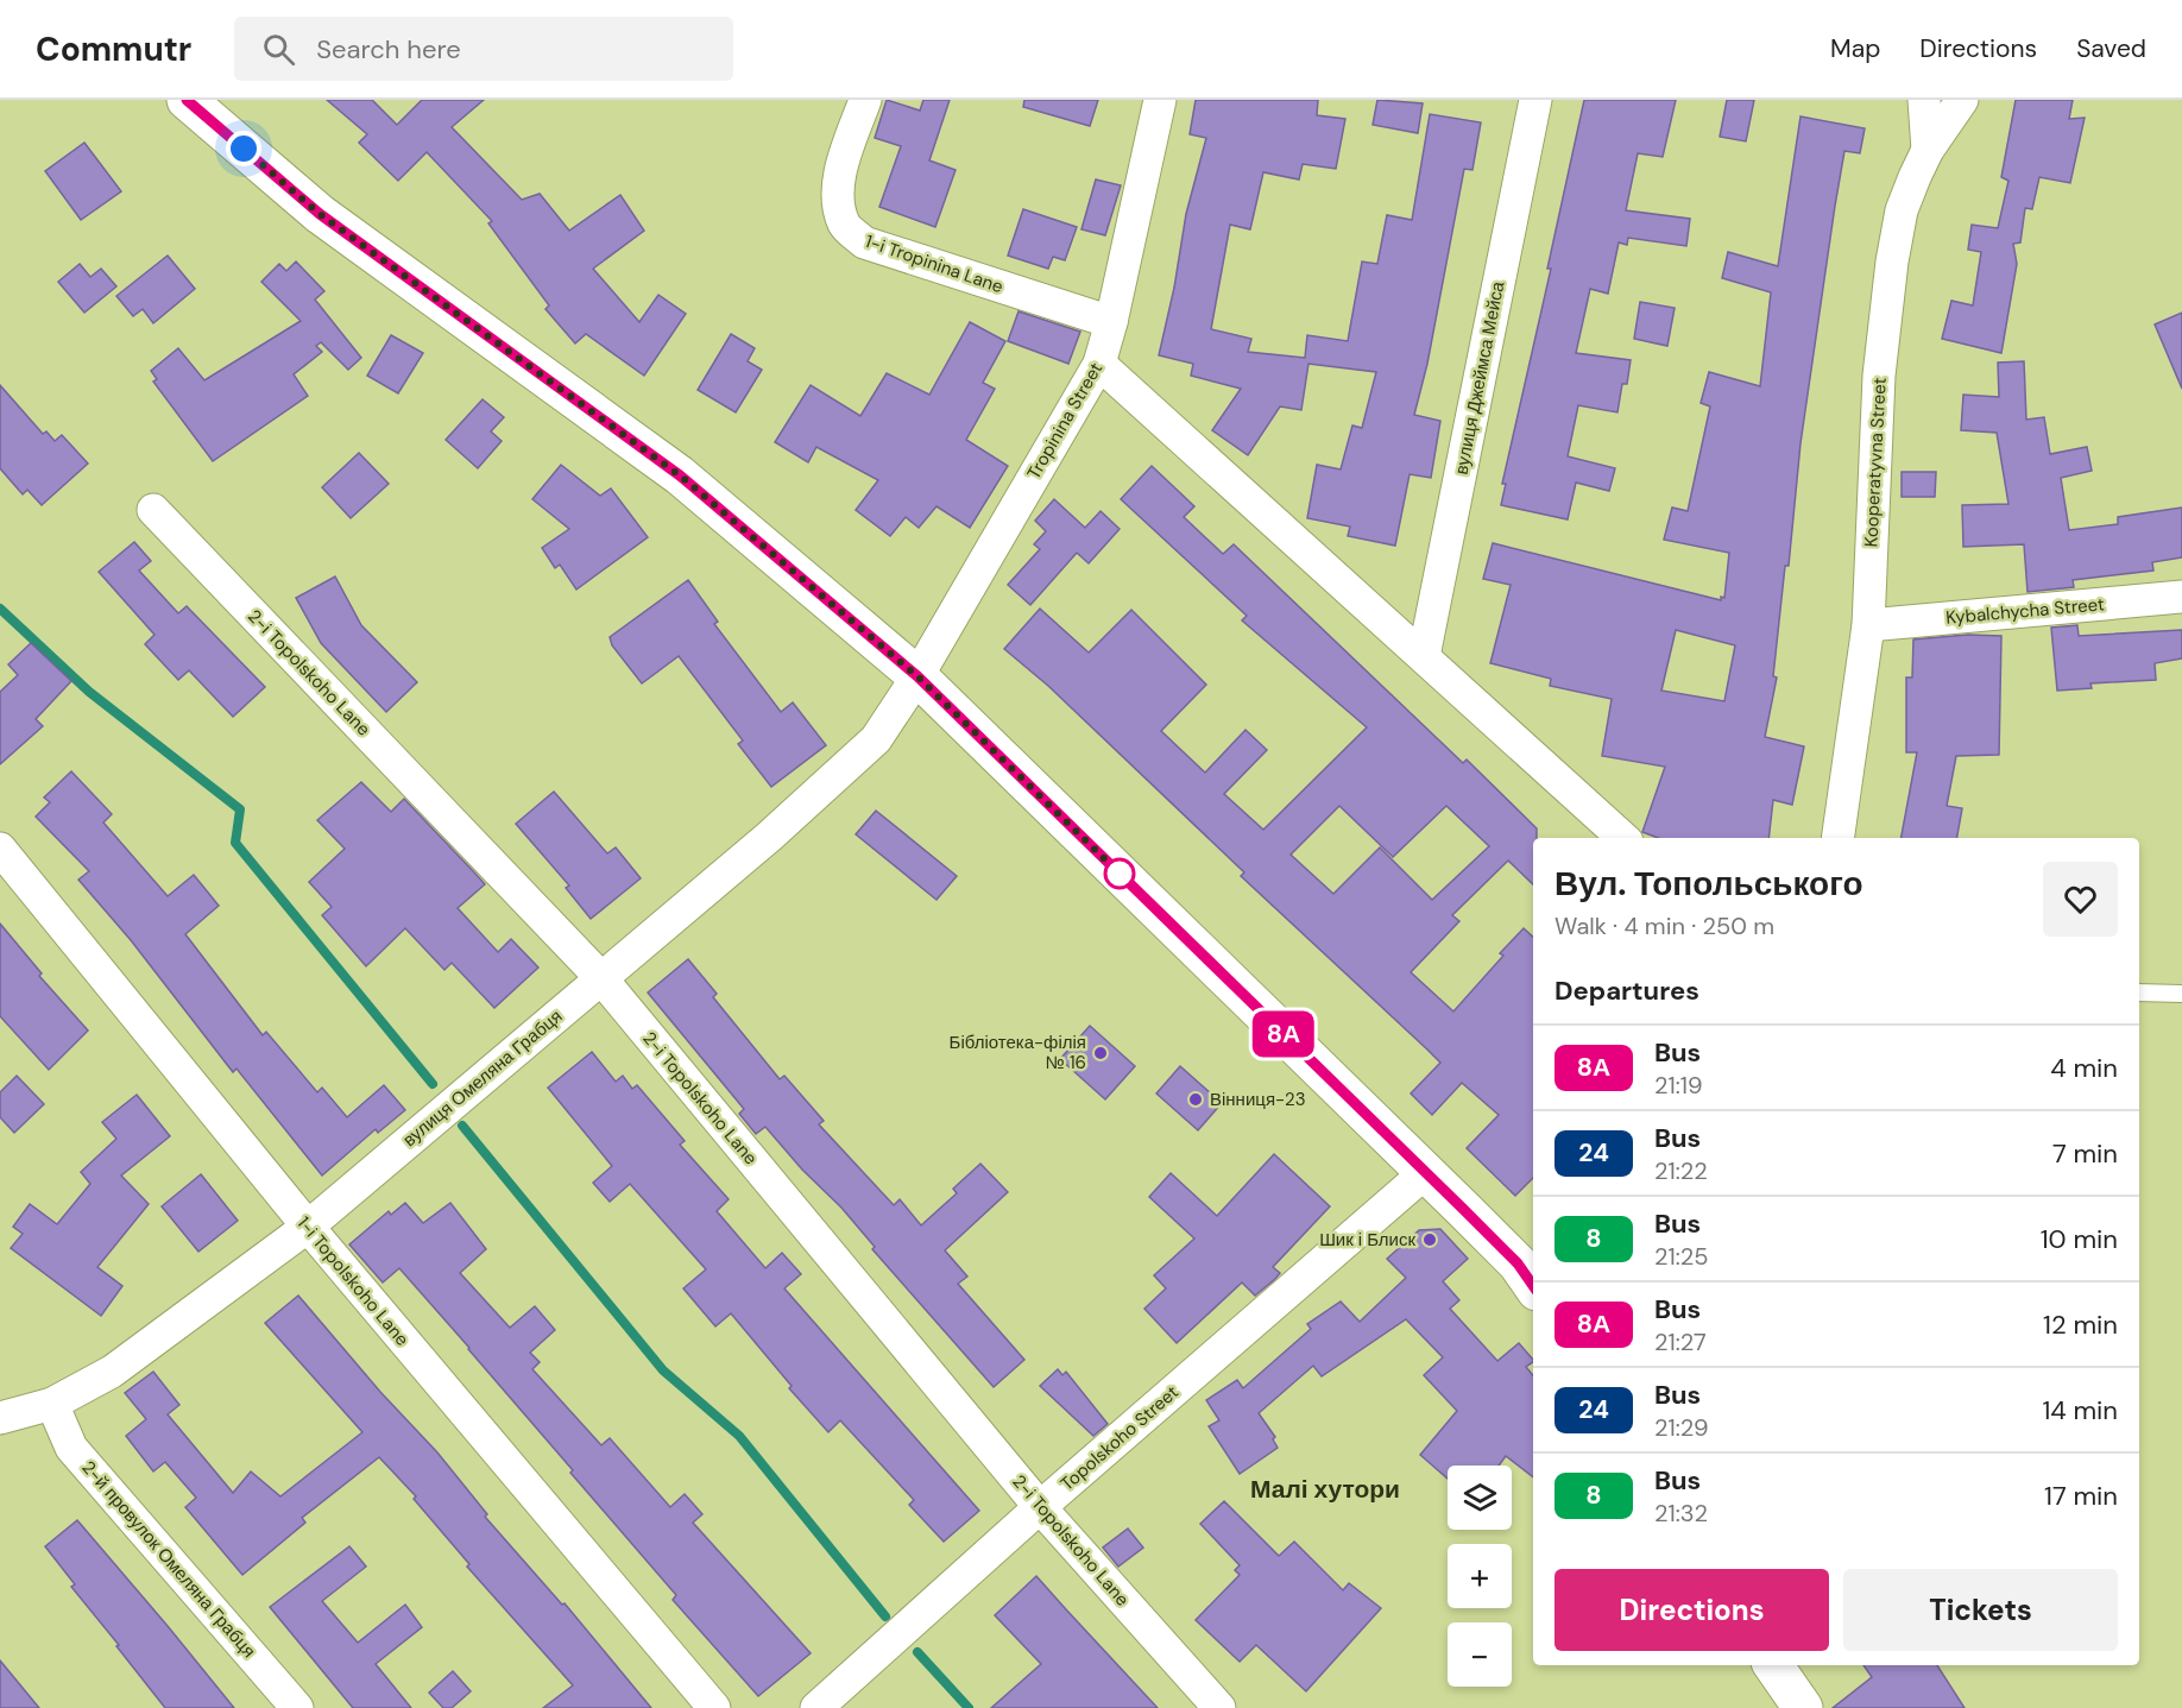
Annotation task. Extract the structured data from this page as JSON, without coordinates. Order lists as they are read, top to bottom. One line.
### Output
{"streets":{"street":["1-i Tropinina Lane","вулиця Джеймса Мейса","Tropinina Street","Kooperatyvna Street","Kybalchycha Street","2-i Topolskoho Lane","вулиця Омеляна Грабця","1-i Topolskoho Lane","Topolskoho Street","2-й провулок Омеляна Грабця"]},"crossings":[["1-i Tropinina Lane","Tropinina Street"],["Tropinina Street","вулиця Омеляна Грабця"],["Kooperatyvna Street","Kybalchycha Street"],["2-i Topolskoho Lane","вулиця Омеляна Грабця"],["2-i Topolskoho Lane","Topolskoho Street"],["вулиця Омеляна Грабця","1-i Topolskoho Lane"],["вулиця Омеляна Грабця","2-й провулок Омеляна Грабця"]],"districts":["Малі хутори"],"places":["Бібліотека-філія № 16","Вінниця-23","Шик і Блиск"],"lines":["bus line 8А"],"page":{"header":"Commutr","search":"Search here","nav":["Map","Directions","Saved"],"on_map":"8А","heading":[["Вул. Топольського","Walk · 4 min · 250 m"],"Departures"],"list":[{"mark":"8А","name":"Bus","note":"21:19","value":"4 min"},{"mark":"24","name":"Bus","note":"21:22","value":"7 min"},{"mark":"8","name":"Bus","note":"21:25","value":"10 min"},{"mark":"8А","name":"Bus","note":"21:27","value":"12 min"},{"mark":"24","name":"Bus","note":"21:29","value":"14 min"},{"mark":"8","name":"Bus","note":"21:32","value":"17 min"}],"map_buttons":["+","−"],"buttons":["Directions","Tickets"]}}
